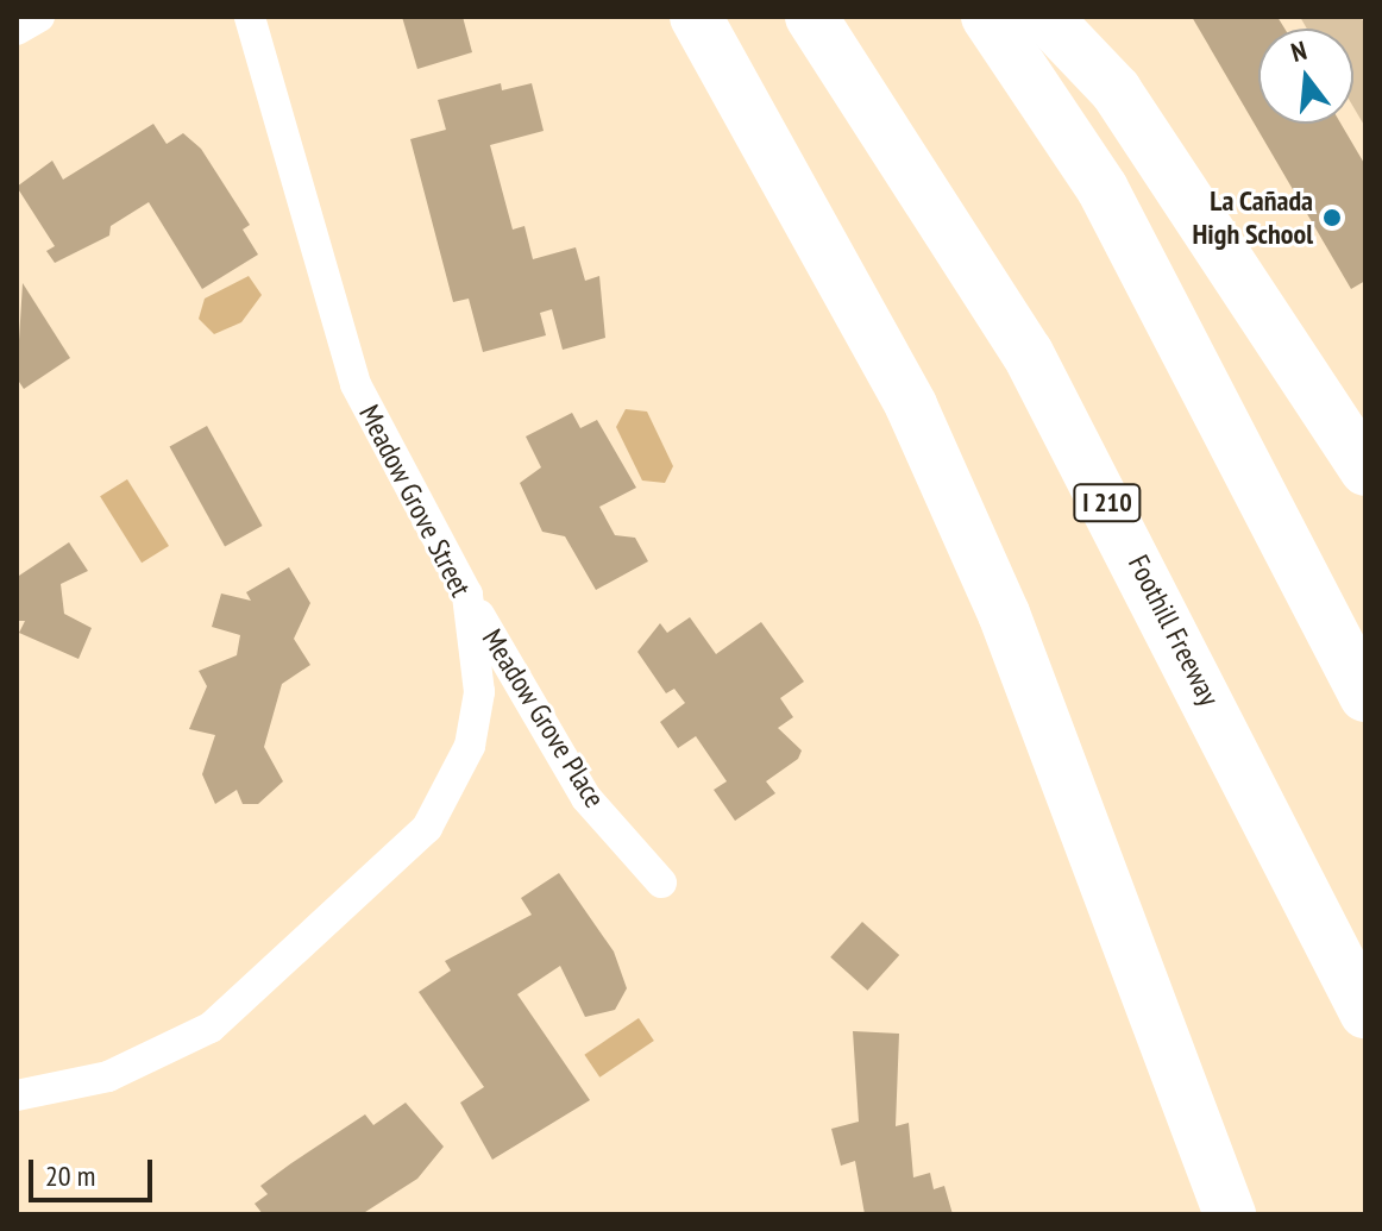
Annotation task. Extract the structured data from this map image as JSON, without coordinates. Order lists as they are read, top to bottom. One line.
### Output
{"streets":{"highway":["I 210","Foothill Freeway"],"street":["Meadow Grove Street","Meadow Grove Place"]},"crossings":[["Meadow Grove Street","Meadow Grove Place"]],"places":["La Cañada High School"],"scale_bar":"20 m","north":"top"}
